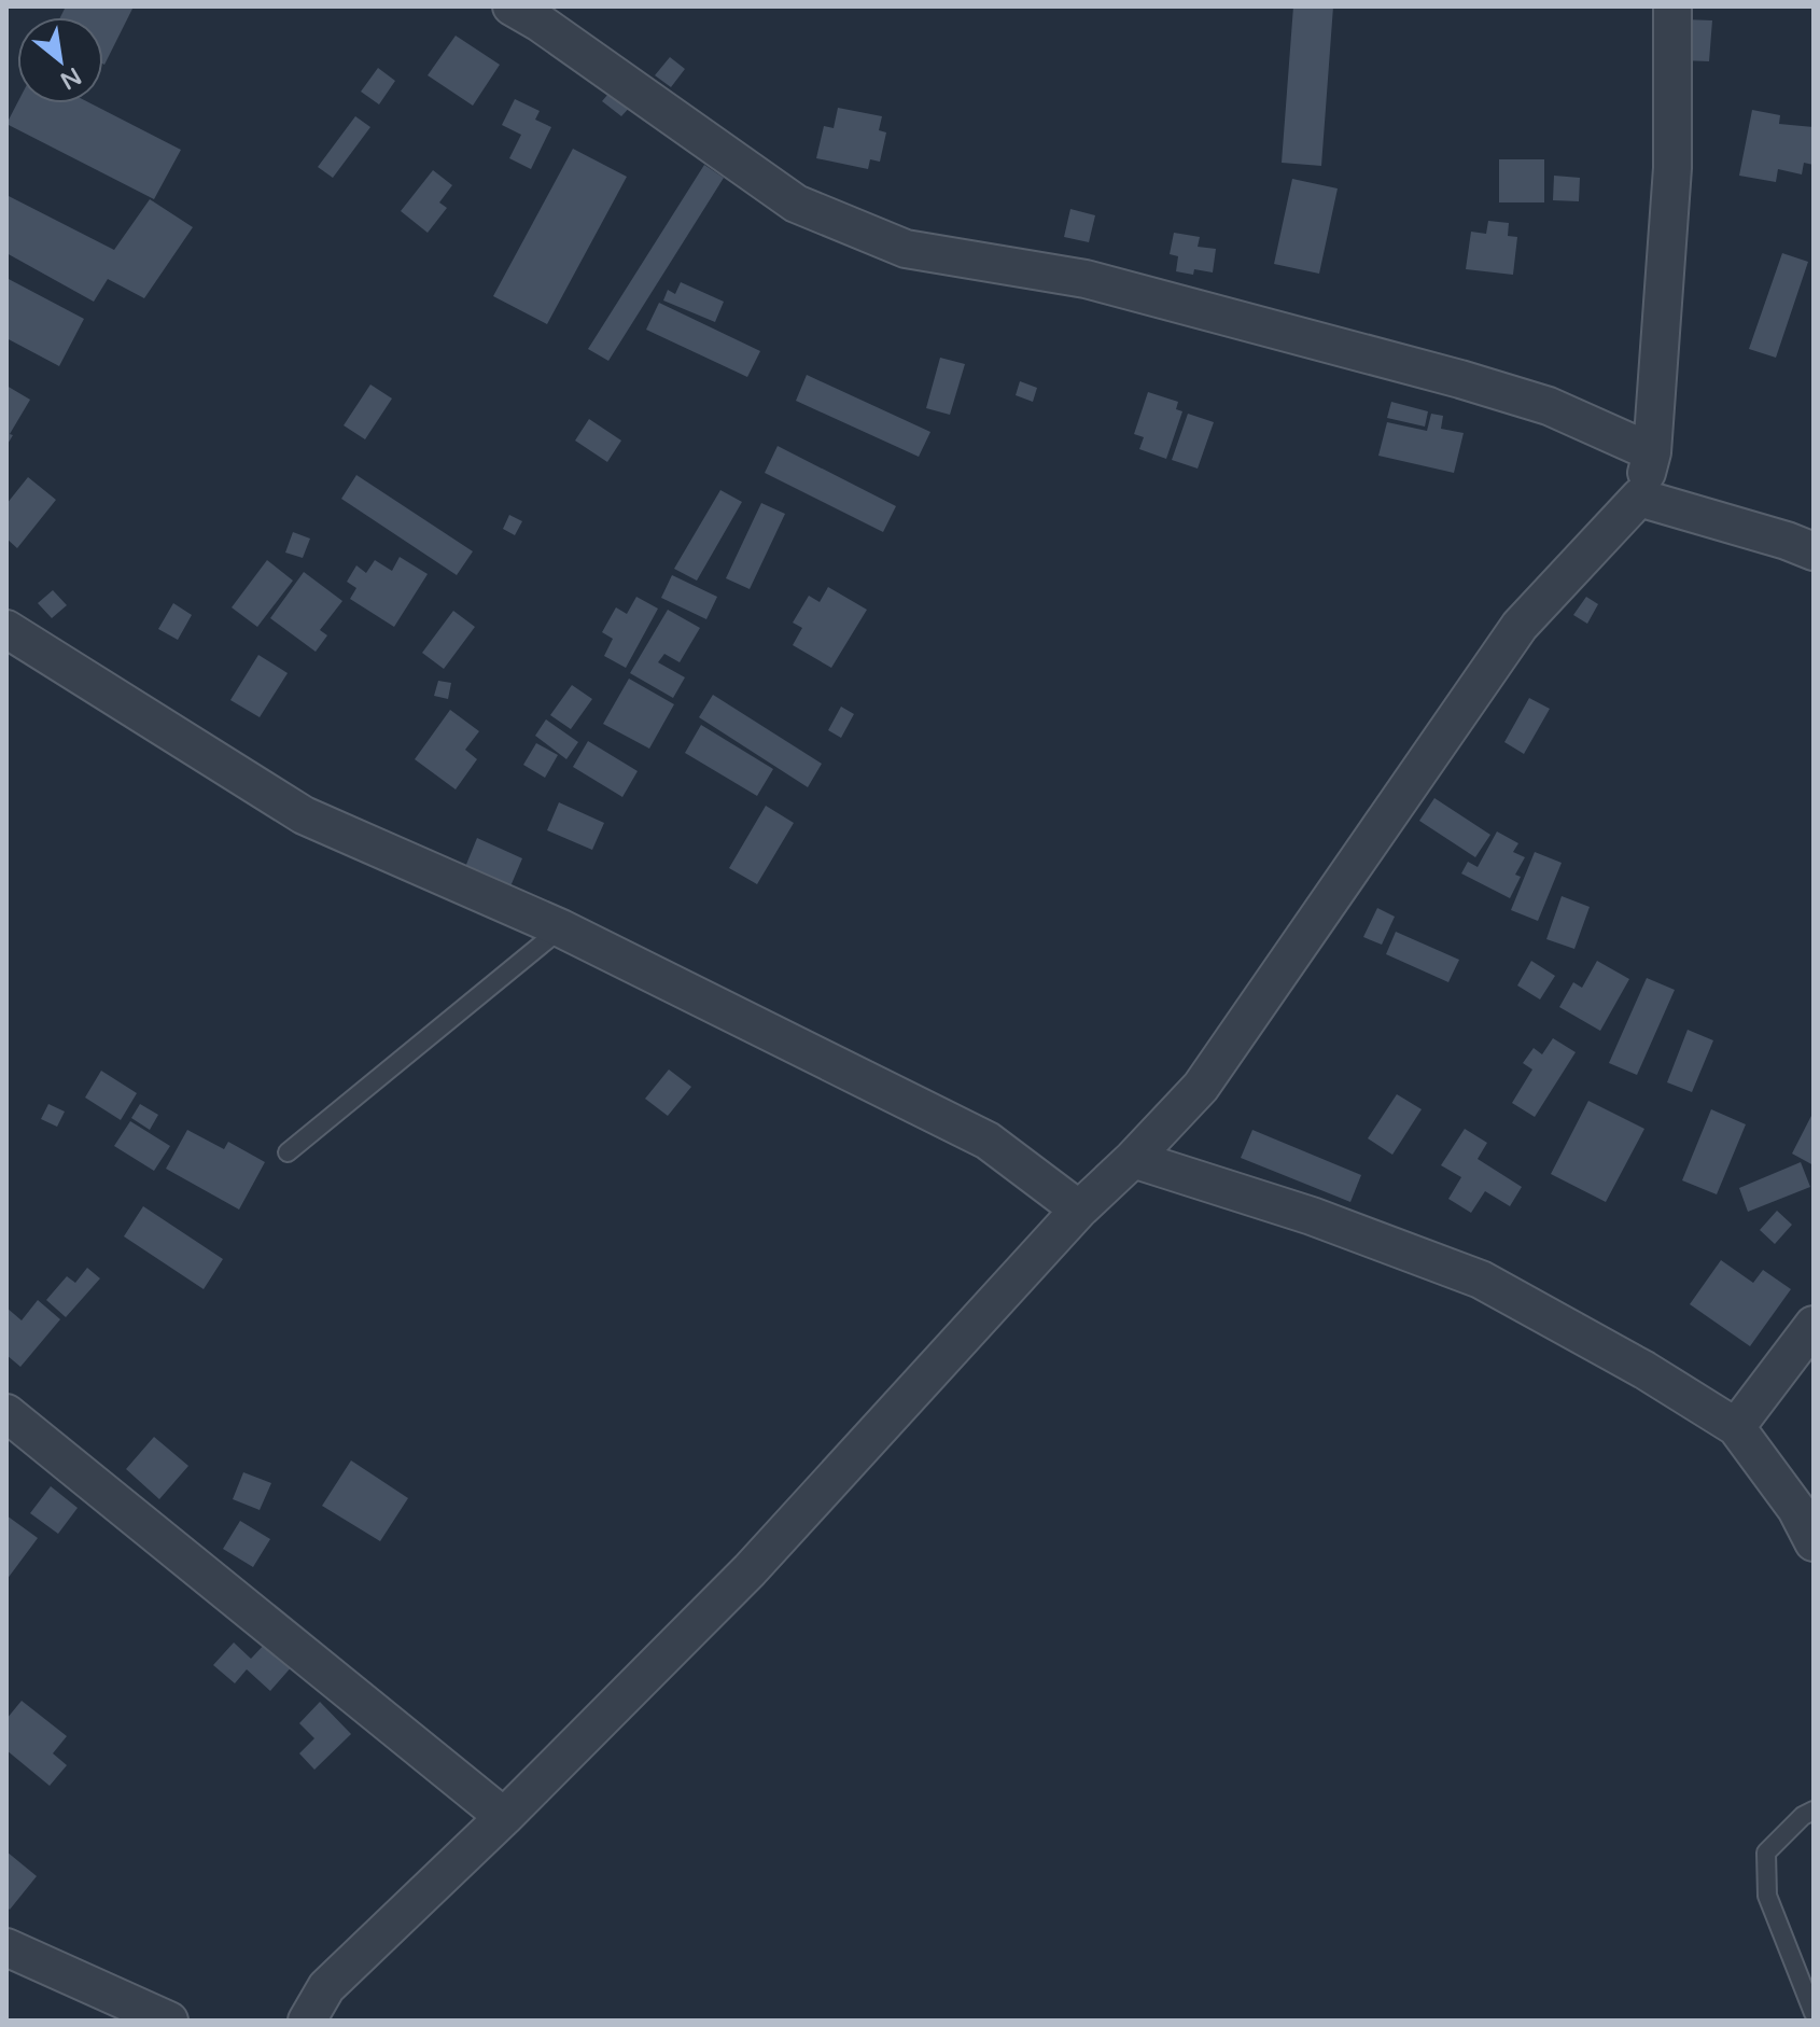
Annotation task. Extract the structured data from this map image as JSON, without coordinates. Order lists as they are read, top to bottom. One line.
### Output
{"north":"bottom right"}
